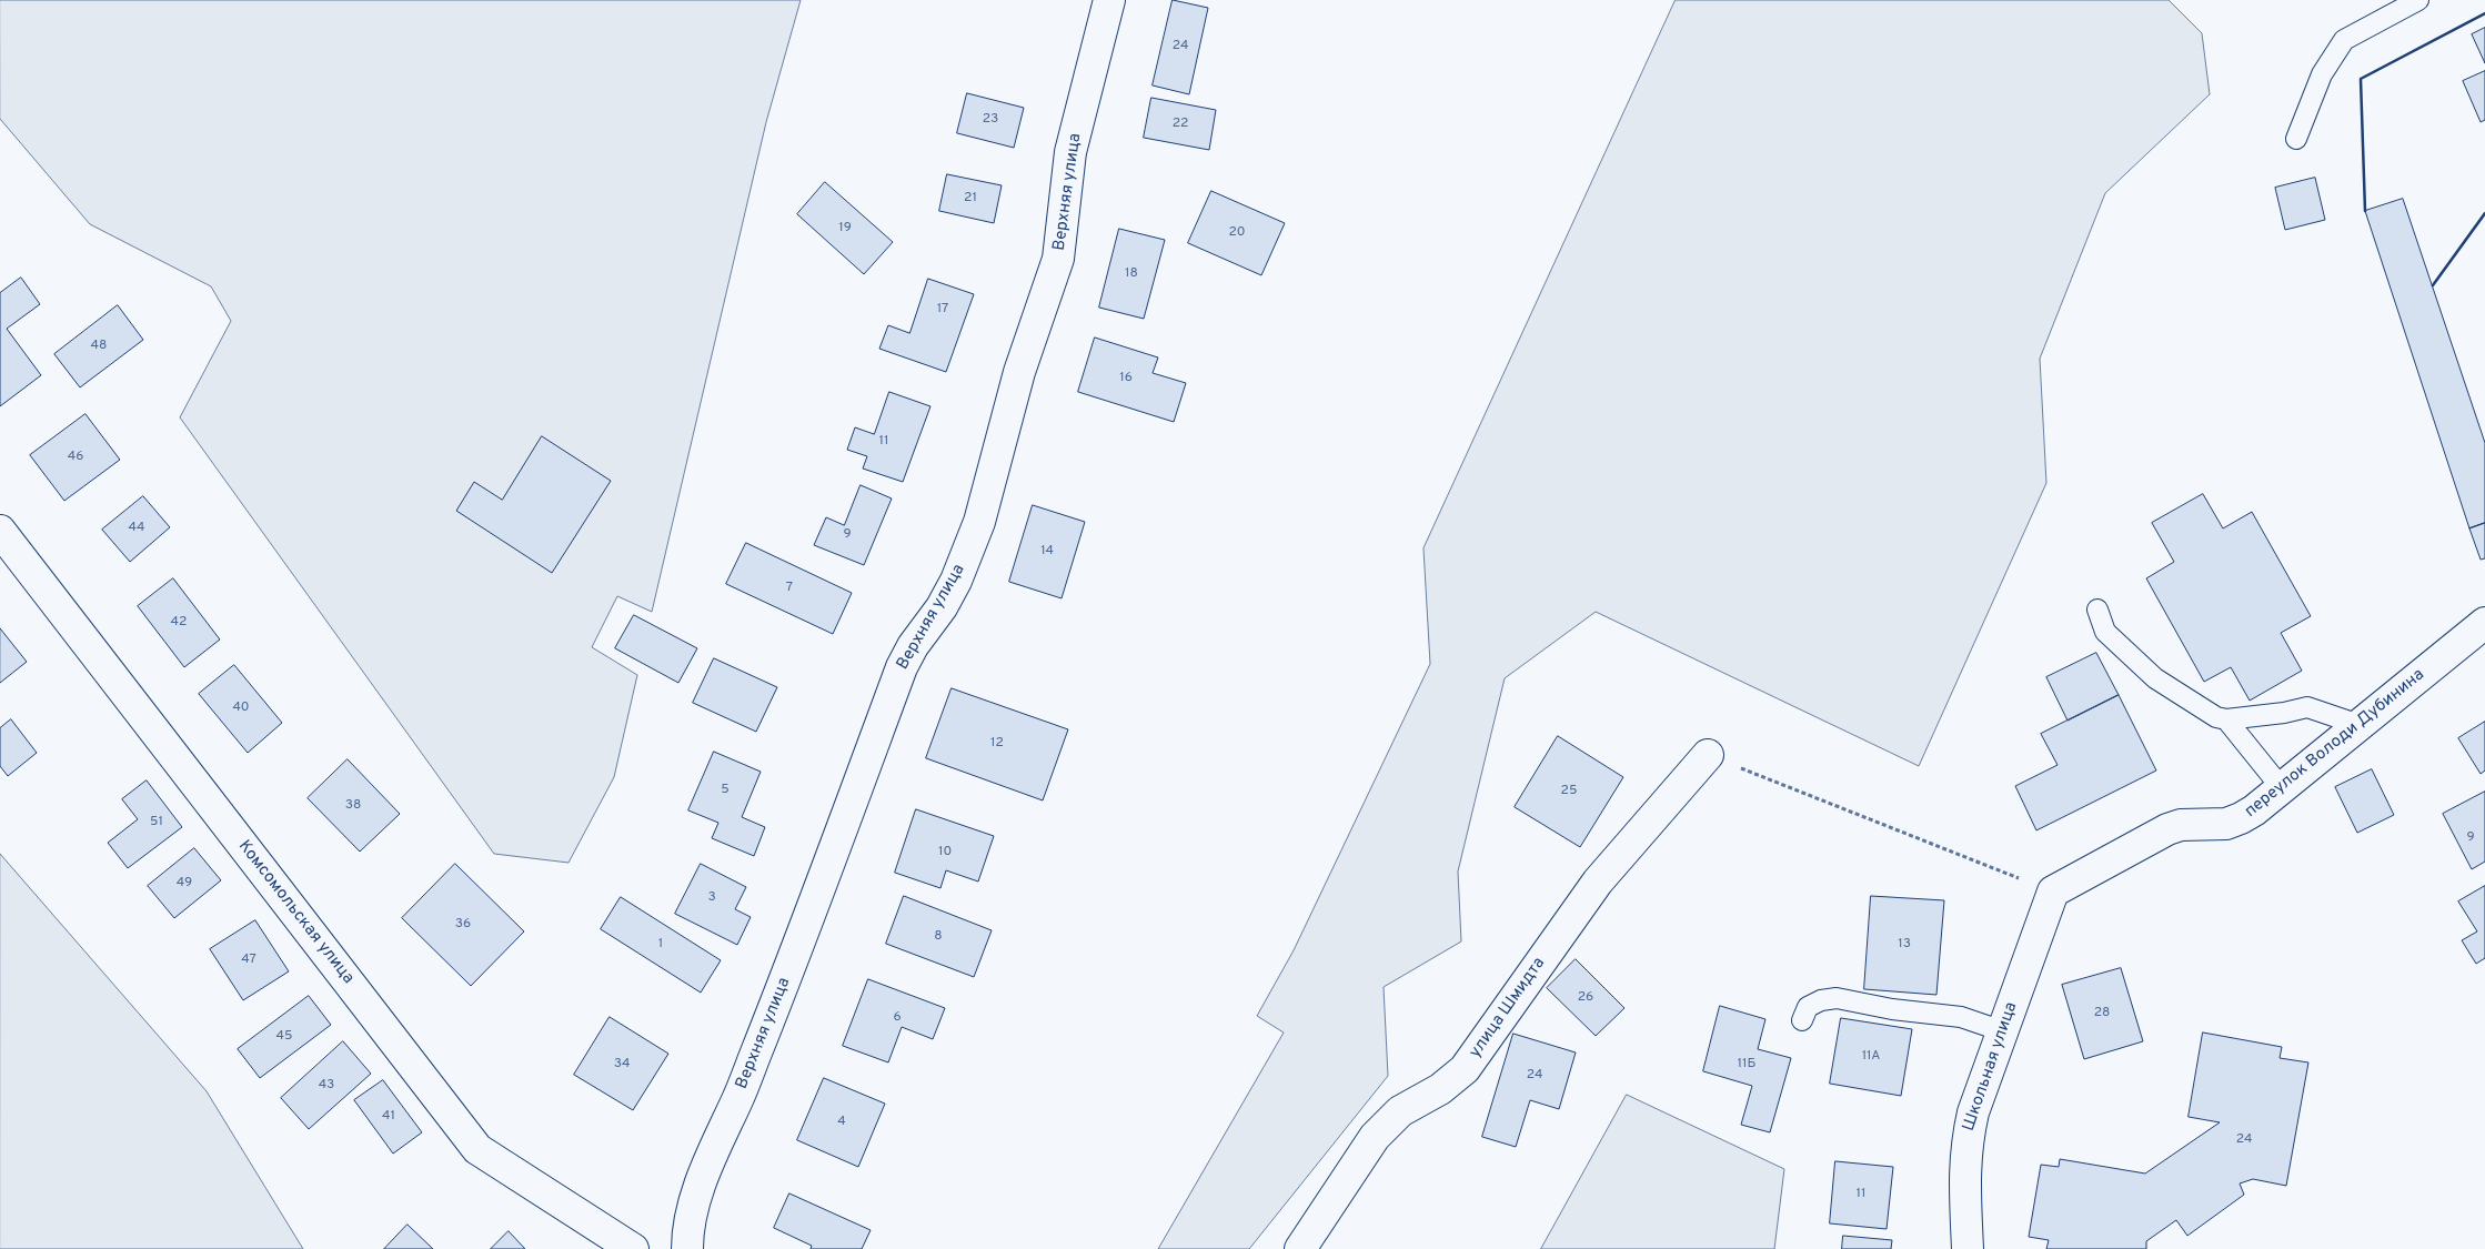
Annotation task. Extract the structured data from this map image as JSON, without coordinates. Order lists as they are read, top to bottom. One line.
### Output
{"streets":{"street":["Верхняя улица","переулок Володи Дубинина","Комсомольская улица","улица Шмидта","Школьная улица"]},"crossings":[["переулок Володи Дубинина","Школьная улица"]],"house_numbers":["24","23","22","21","19","20","18","17","48","16","11","46","44","9","14","7","42","40","12","5","25","38","51","9","10","49","3","36","8","1","13","47","26","28","6","45","11А","34","11Б","24","43","41","4","24","11"]}
